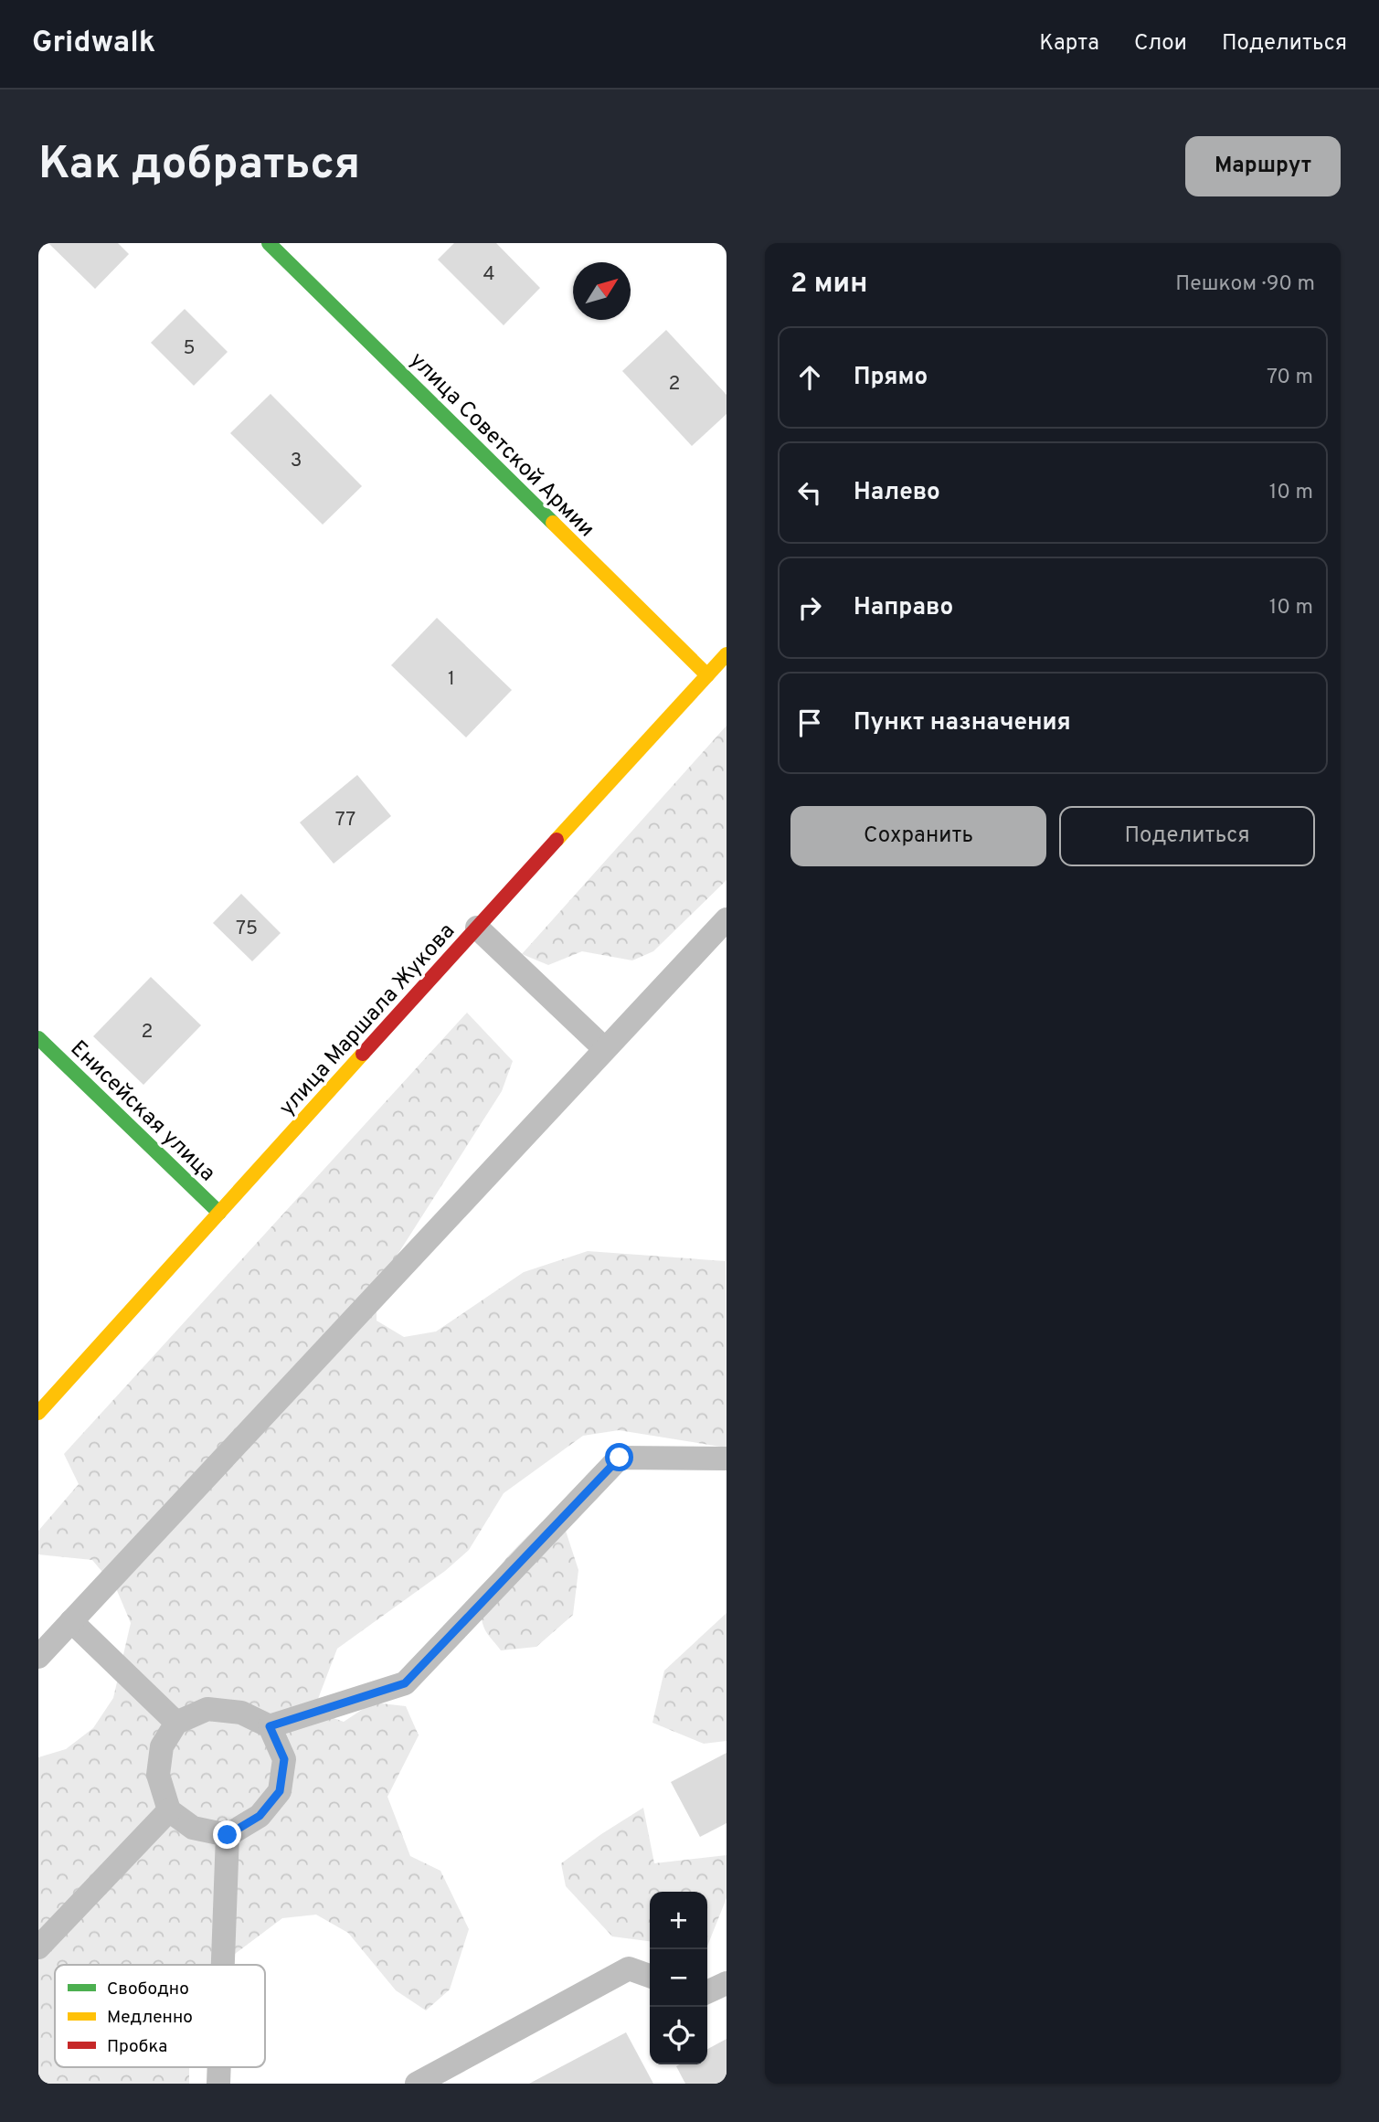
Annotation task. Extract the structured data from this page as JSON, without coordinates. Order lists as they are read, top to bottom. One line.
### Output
{"streets":{"main road":["улица Советской Армии","улица Маршала Жукова","Енисейская улица"]},"crossings":[["улица Советской Армии","улица Маршала Жукова"],["улица Маршала Жукова","Енисейская улица"]],"house_numbers":["4","5","2","3","1","77","75","2"],"legend":["Свободно","Медленно","Пробка"],"north":"top right","page":{"header":"Gridwalk","nav":["Карта","Слои","Поделиться"],"buttons":["Маршрут",["Сохранить","Поделиться"]],"title":"Как добраться","heading":["2 мин","Пешком · 90 m"],"list":[["Прямо","70 m"],["Налево","10 m"],["Направо","10 m"],"Пункт назначения"],"map_buttons":["+","−"]}}
